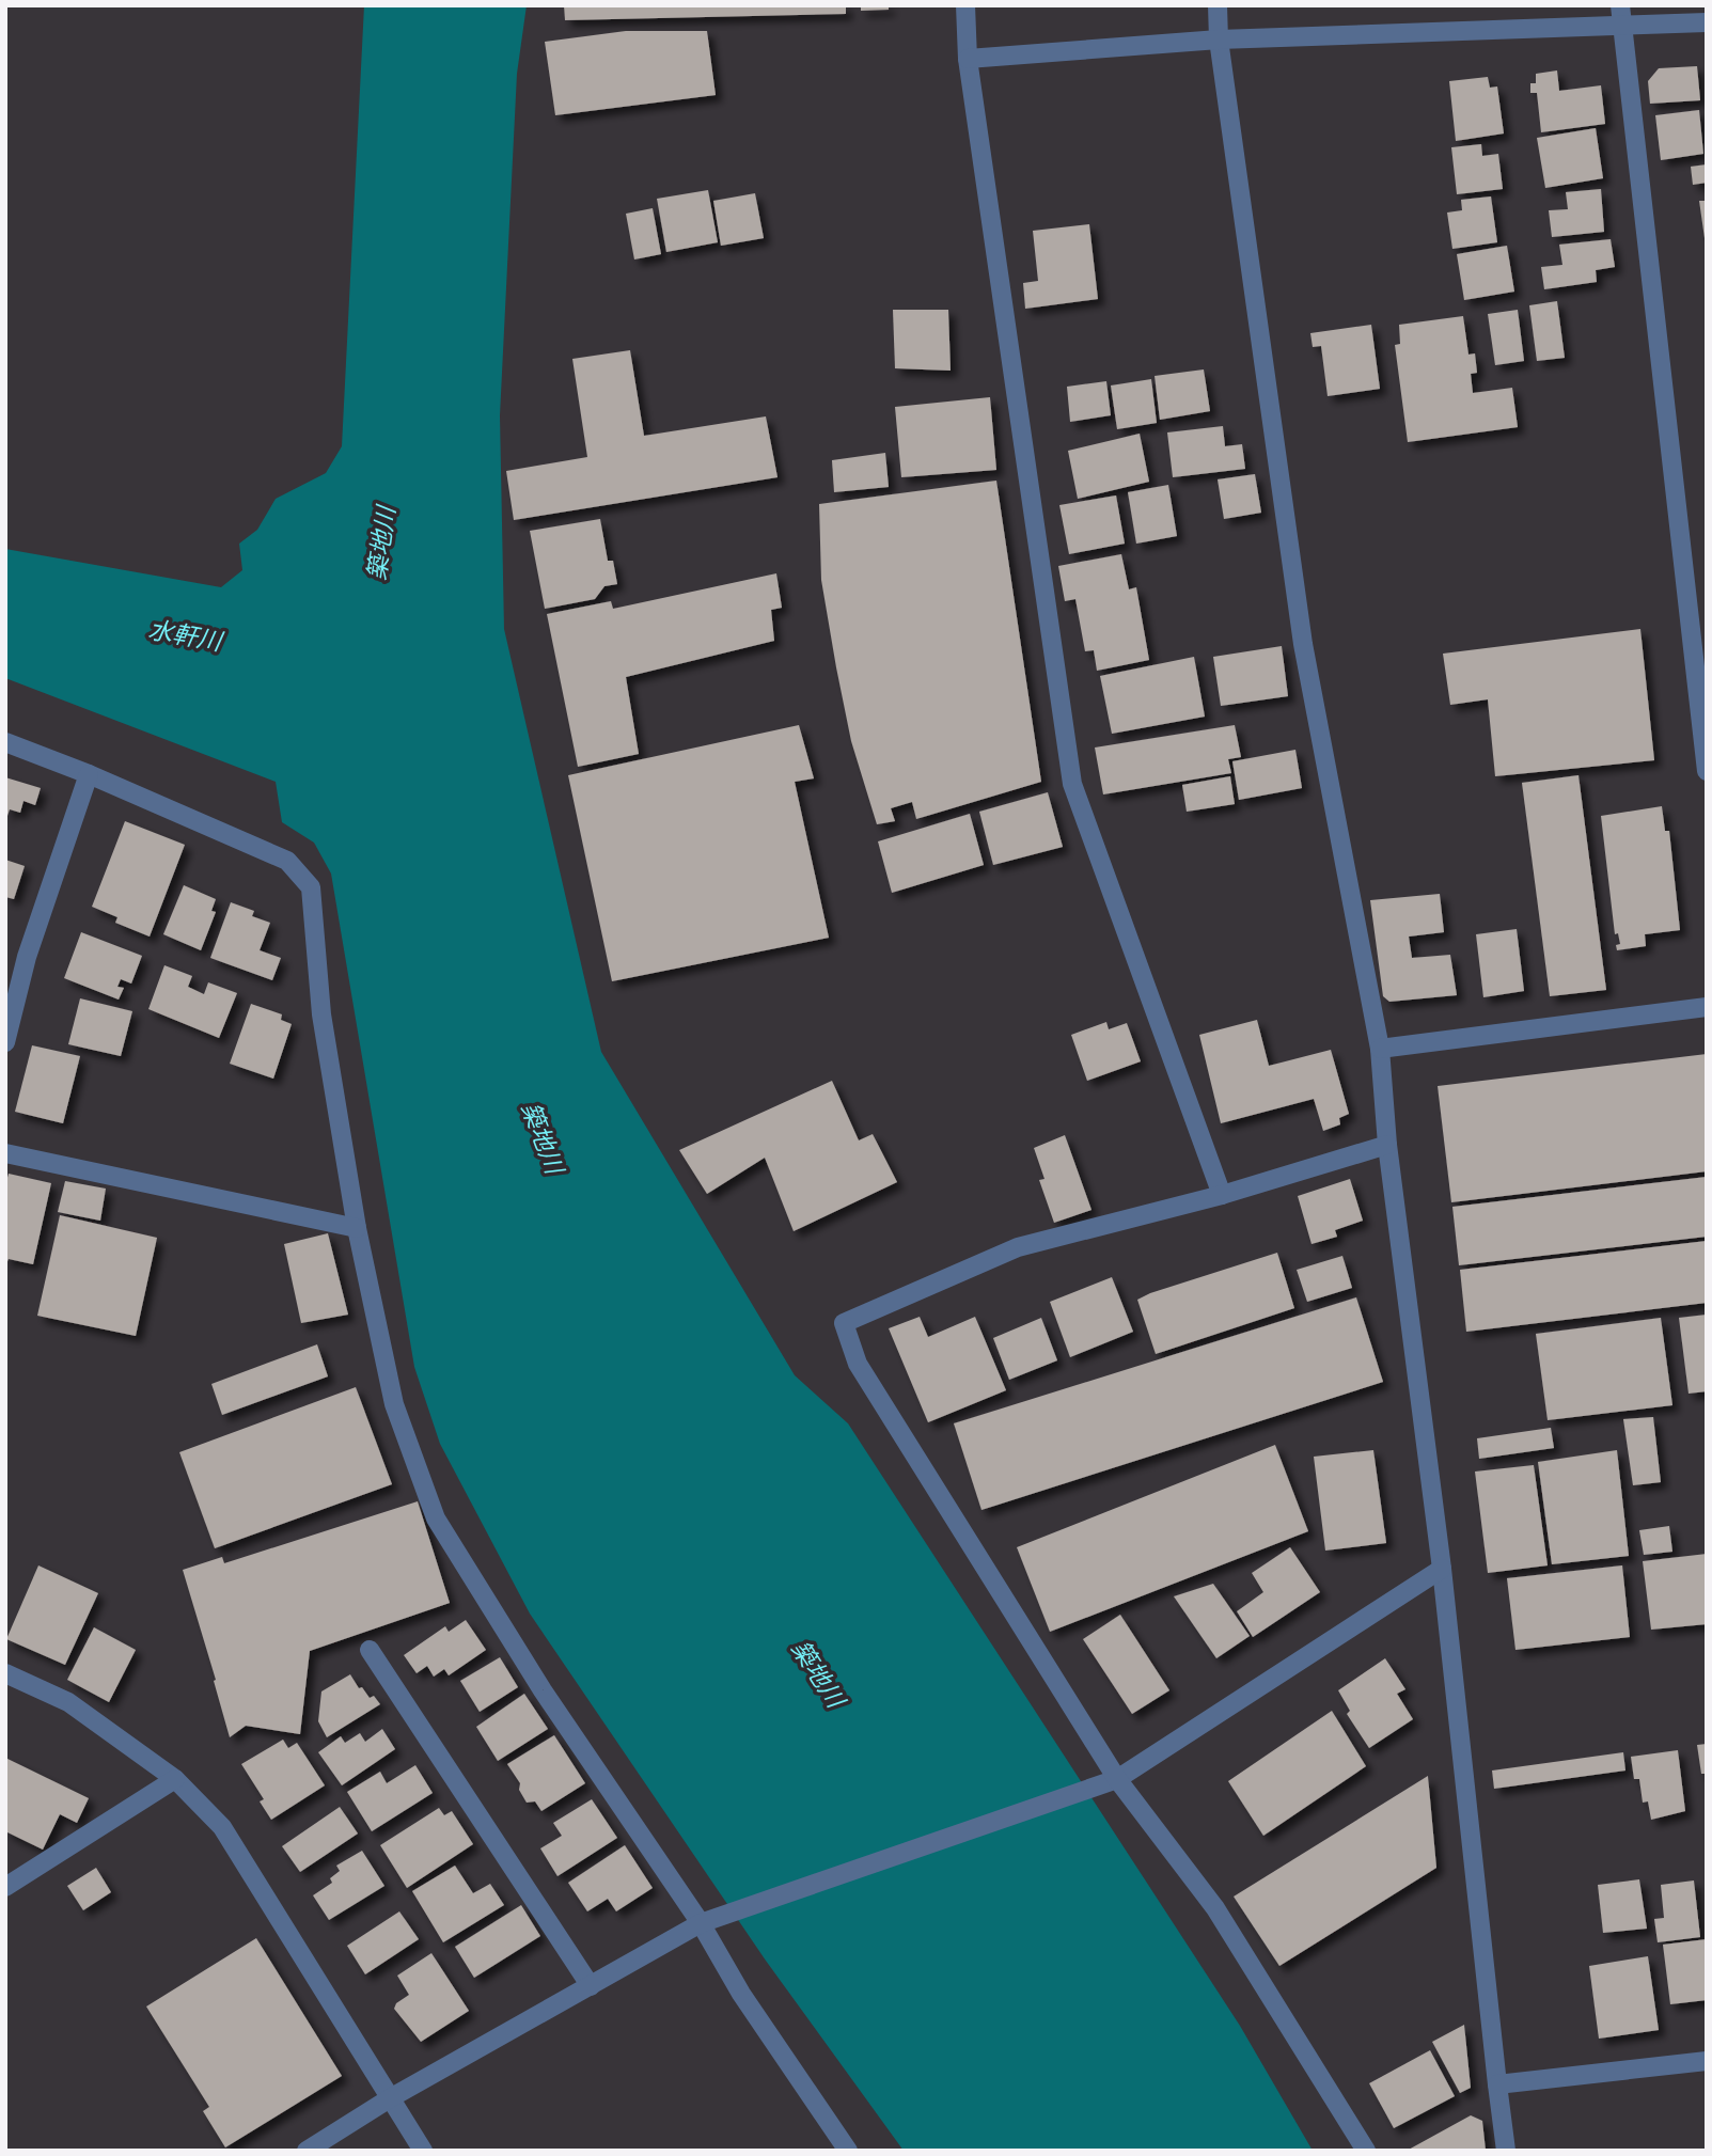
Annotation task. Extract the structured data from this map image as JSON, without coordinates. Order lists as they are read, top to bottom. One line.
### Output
{"water":["築地川","水軒川"]}
